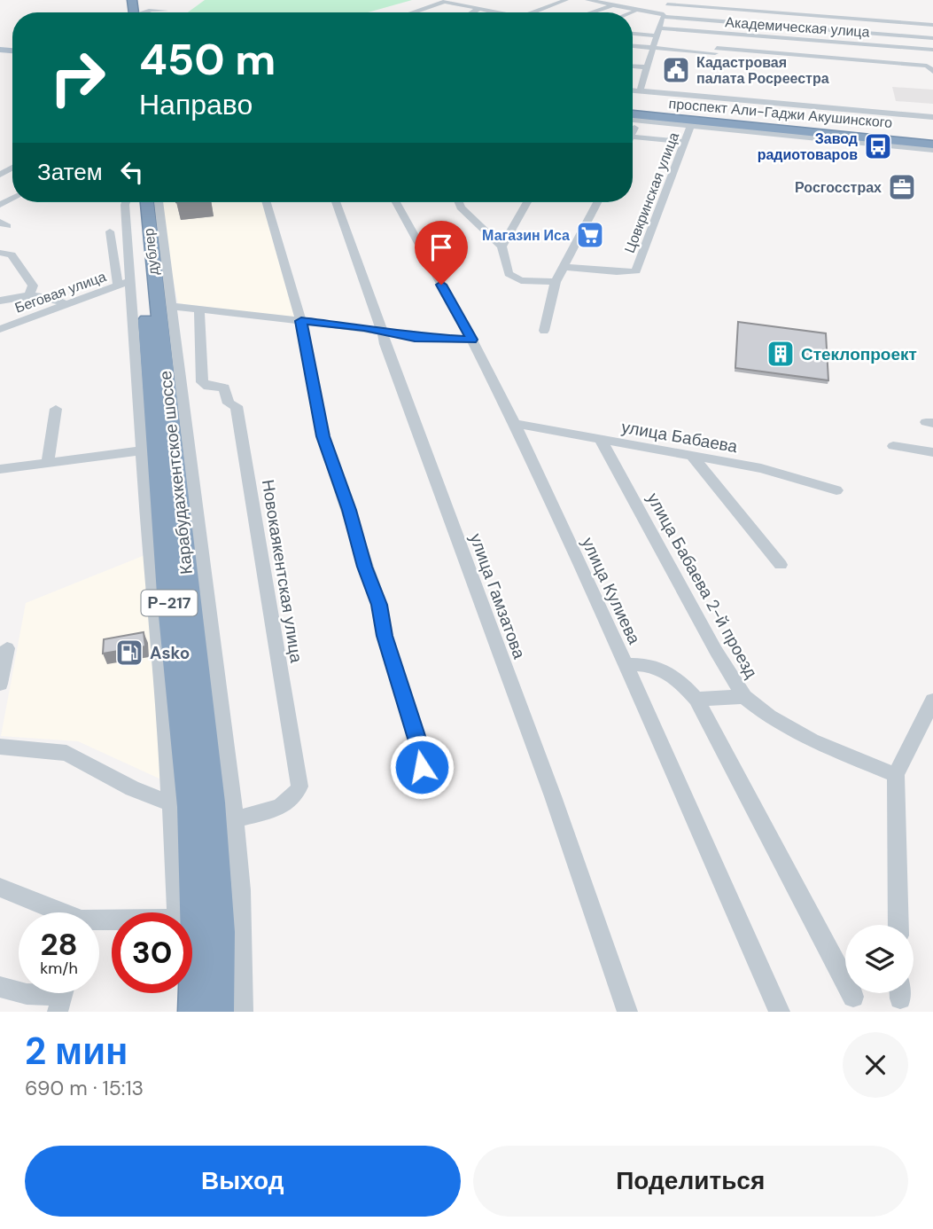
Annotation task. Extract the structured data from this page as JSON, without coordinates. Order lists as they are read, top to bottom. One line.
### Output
{"streets":{"highway":["проспект Али-Гаджи Акушинского","Карабудахкентское шоссе","Р-217"],"street":["Академическая улица","Цовкринская улица","дублер","Беговая улица","улица Бабаева","Новокаякентская улица","улица Бабаева 2-й проезд","улица Кулиева","улица Гамзатова"]},"crossings":[["дублер","Новокаякентская улица"],["улица Бабаева","улица Бабаева 2-й проезд"],["улица Бабаева","улица Кулиева"]],"places":{"public building":["Кадастровая палата Росреестра"],"bus stop":["Завод радиотоваров"],"office":["Росгосстрах"],"supermarket":["Магазин Иса"],"building":["Стеклопроект"],"fuel station":["Asko"]},"page":{"turn":["450 m","Направо"],"then":"Затем","speed":"28 km/h","limit":"30","heading":["2 мин","690 m · 15:13"],"buttons":["Выход","Поделиться"]}}
